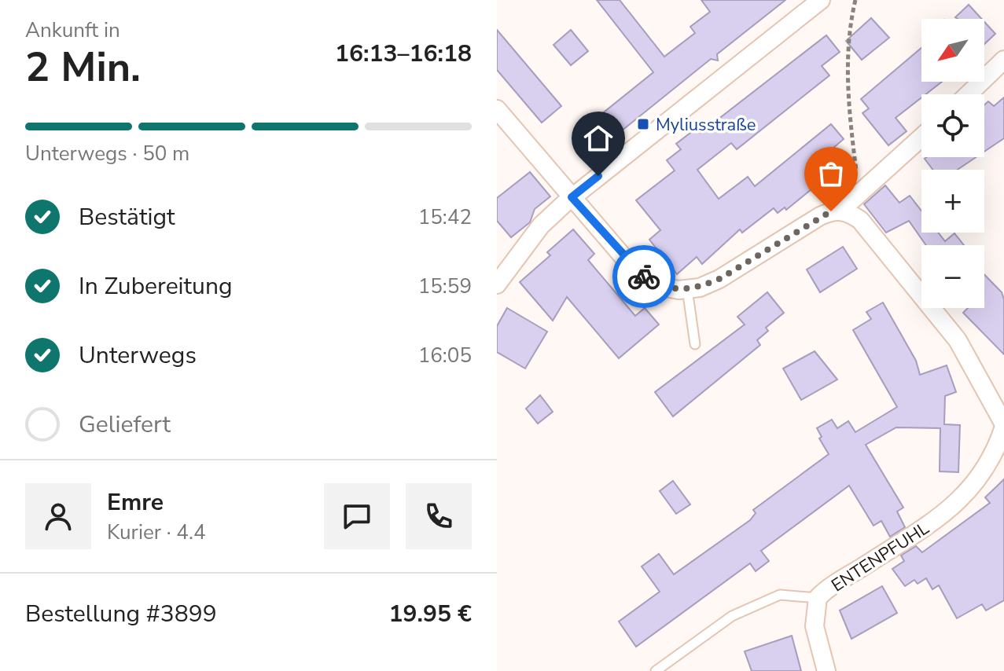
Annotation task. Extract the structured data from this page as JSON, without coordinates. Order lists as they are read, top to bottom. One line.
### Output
{"streets":{"street":["ENTENPFUHL"]},"places":{"transit":["Myliusstraße"]},"north":"bottom left","page":{"heading":["2 Min.","Ankunft in","16:13–16:18"],"panel":["Emre","Kurier · 4.4","Bestellung #3899","19.95 €"],"map_buttons":["+","−"],"bar":"Unterwegs · 50 m","list":[["Bestätigt","15:42"],["In Zubereitung","15:59"],["Unterwegs","16:05"],"Geliefert"]}}
